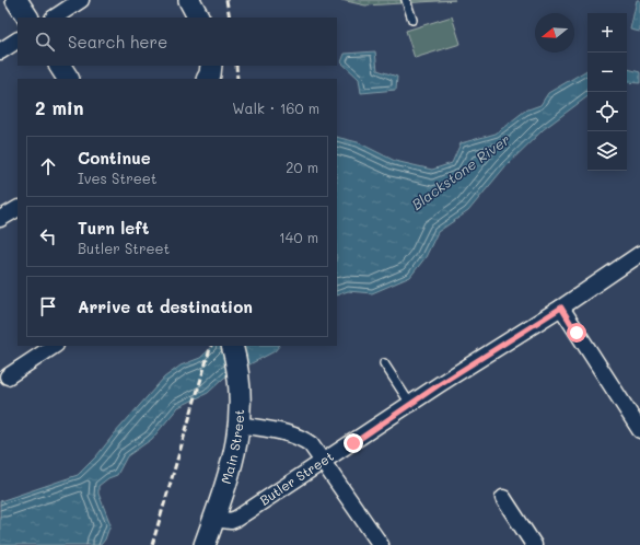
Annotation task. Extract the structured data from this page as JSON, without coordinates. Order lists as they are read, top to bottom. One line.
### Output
{"streets":{"main road":["Main Street"],"street":["Butler Street"]},"crossings":[["Main Street","Butler Street"]],"water":["Blackstone River"],"north":"left","page":{"map_buttons":["+","−"],"search":"Search here","heading":["2 min","Walk · 160 m"],"list":[["Continue","Ives Street","20 m"],["Turn left","Butler Street","140 m"],"Arrive at destination"]}}
